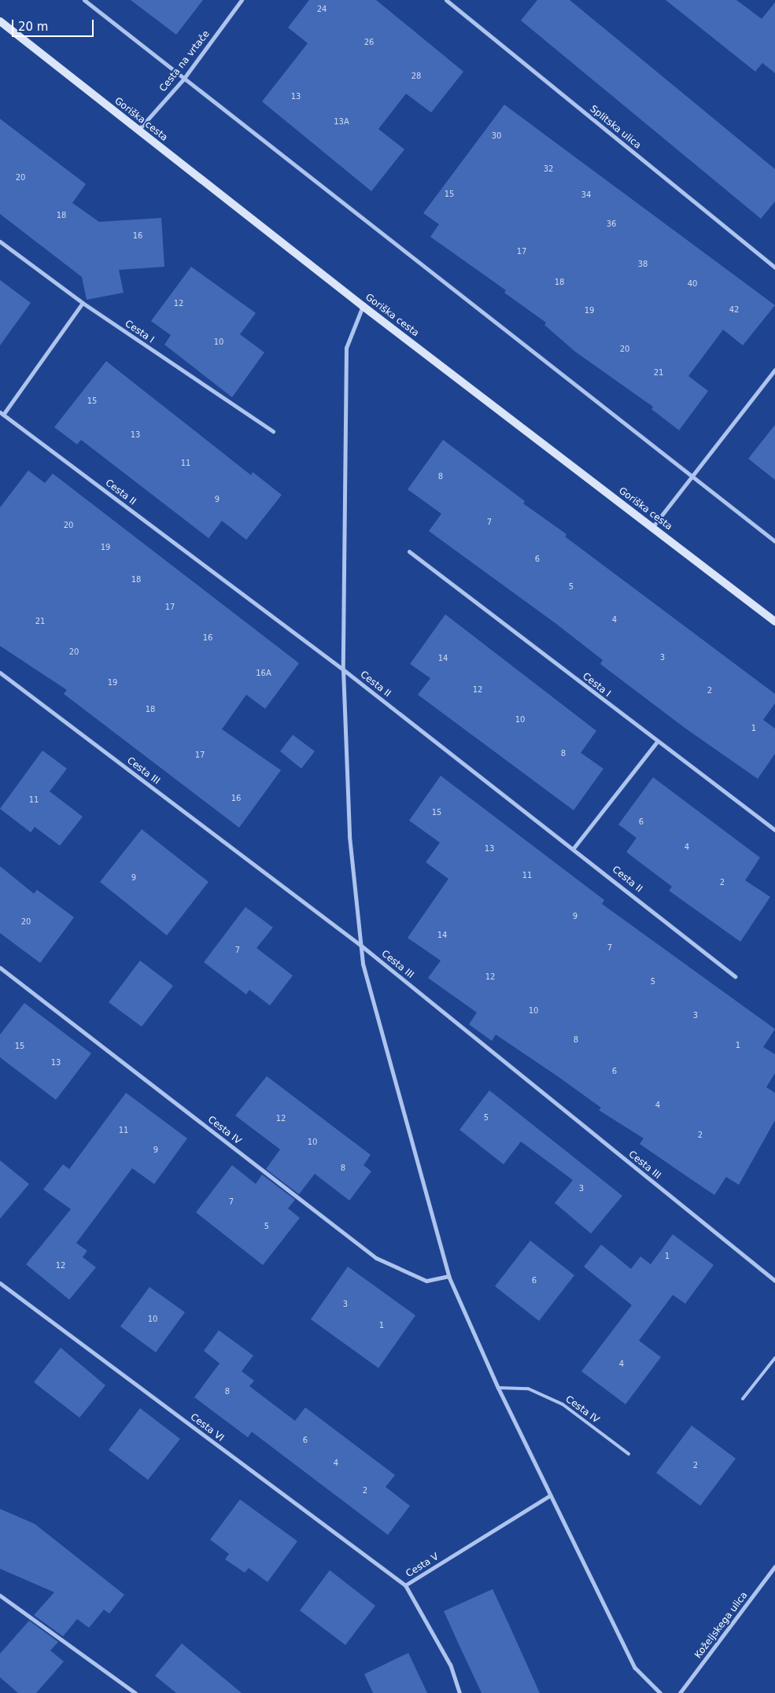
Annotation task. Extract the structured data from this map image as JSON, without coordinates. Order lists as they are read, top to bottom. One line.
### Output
{"streets":{"street":["Cesta na vrtače","Goriška cesta","Splitska ulica","Cesta I","Cesta II","Cesta III","Cesta IV","Cesta VI","Cesta V","Koželjskega ulica"]},"crossings":[["Cesta na vrtače","Goriška cesta"],["Cesta VI","Cesta V"]],"house_numbers":["24","26","28","13","13A","30","32","20","15","34","18","36","16","17","38","18","40","12","42","19","10","20","21","15","13","11","8","9","7","20","19","6","18","5","17","4","21","16","20","3","14","16A","19","12","2","18","10","1","8","17","16","11","15","6","4","13","11","9","2","9","20","14","7","7","12","5","10","3","8","1","15","13","6","4","5","12","11","2","10","9","8","3","7","5","1","12","6","3","10","1","4","8","6","4","2","2"],"scale_bar":"20 m"}
